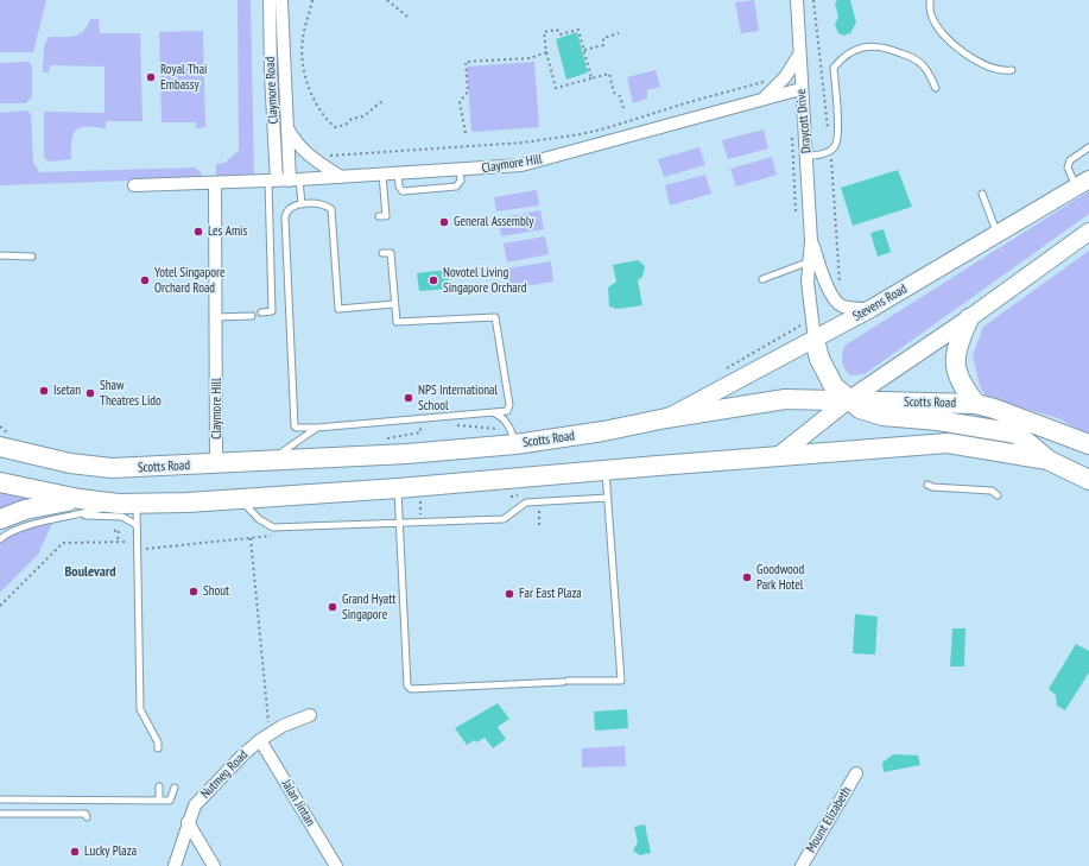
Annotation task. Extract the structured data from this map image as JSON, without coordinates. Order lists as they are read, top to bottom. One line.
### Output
{"streets":{"main road":["Stevens Road","Scotts Road"],"street":["Claymore Road","Draycott Drive","Claymore Hill","Nutmeg Road","Jalan Jintan","Mount Elizabeth"]},"crossings":[["Claymore Road","Claymore Hill"],["Draycott Drive","Claymore Hill"],["Draycott Drive","Stevens Road"],["Claymore Hill","Scotts Road"],["Stevens Road","Scotts Road"],["Nutmeg Road","Jalan Jintan"]],"districts":["Boulevard"],"places":["Royal Thai Embassy","General Assembly","Les Amis","Yotel Singapore Orchard Road","Novotel Living Singapore Orchard","Isetan","Shaw Theatres Lido","NPS International School","Goodwood Park Hotel","Shout","Far East Plaza","Grand Hyatt Singapore","Lucky Plaza"]}
